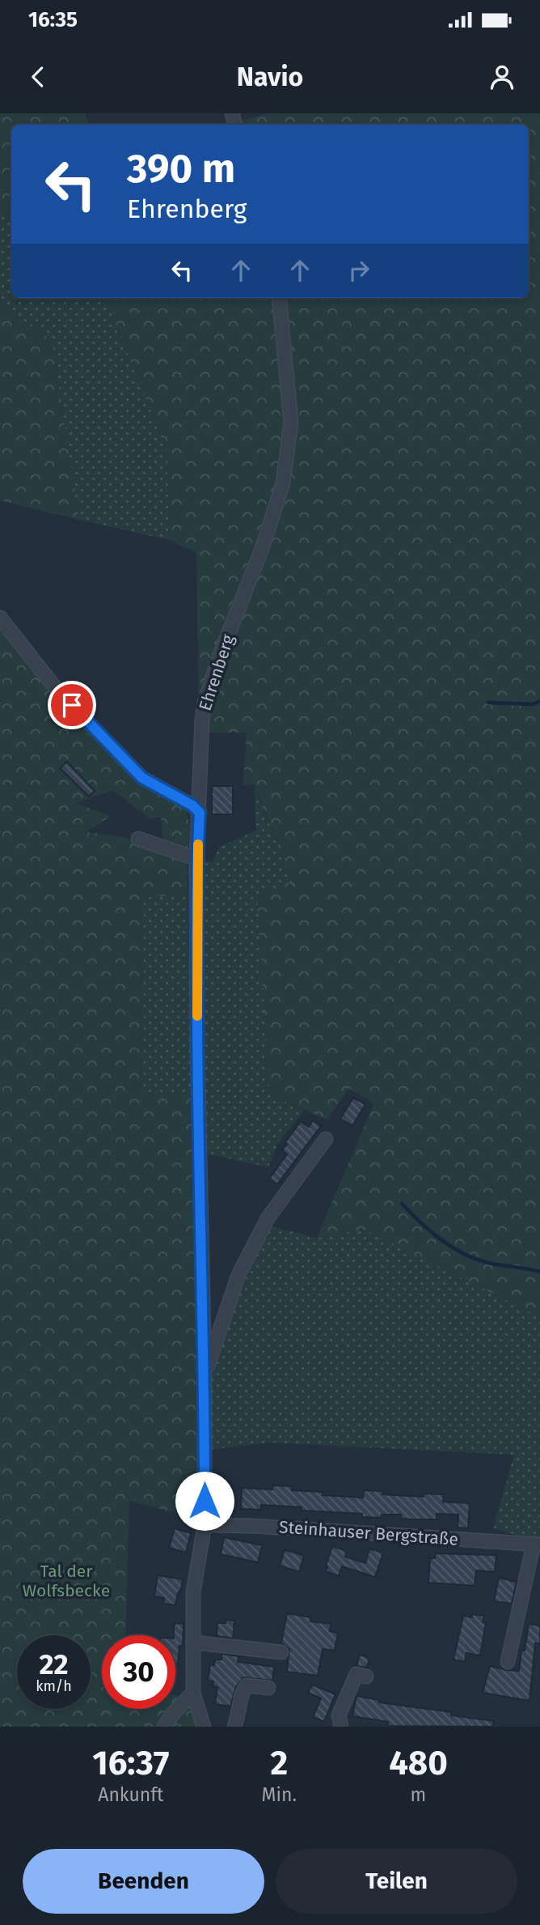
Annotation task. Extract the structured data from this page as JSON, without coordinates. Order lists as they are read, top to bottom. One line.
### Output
{"streets":{"street":["Ehrenberg","Steinhauser Bergstraße"]},"crossings":[["Ehrenberg","Steinhauser Bergstraße"]],"parks":["Tal der Wolfsbecke"],"page":{"status":"16:35","header":"Navio","turn":["390 m","Ehrenberg"],"speed":"22 km/h","limit":"30","eta":["16:37","Ankunft","2","Min.","480","m"],"buttons":["Beenden","Teilen"]}}
